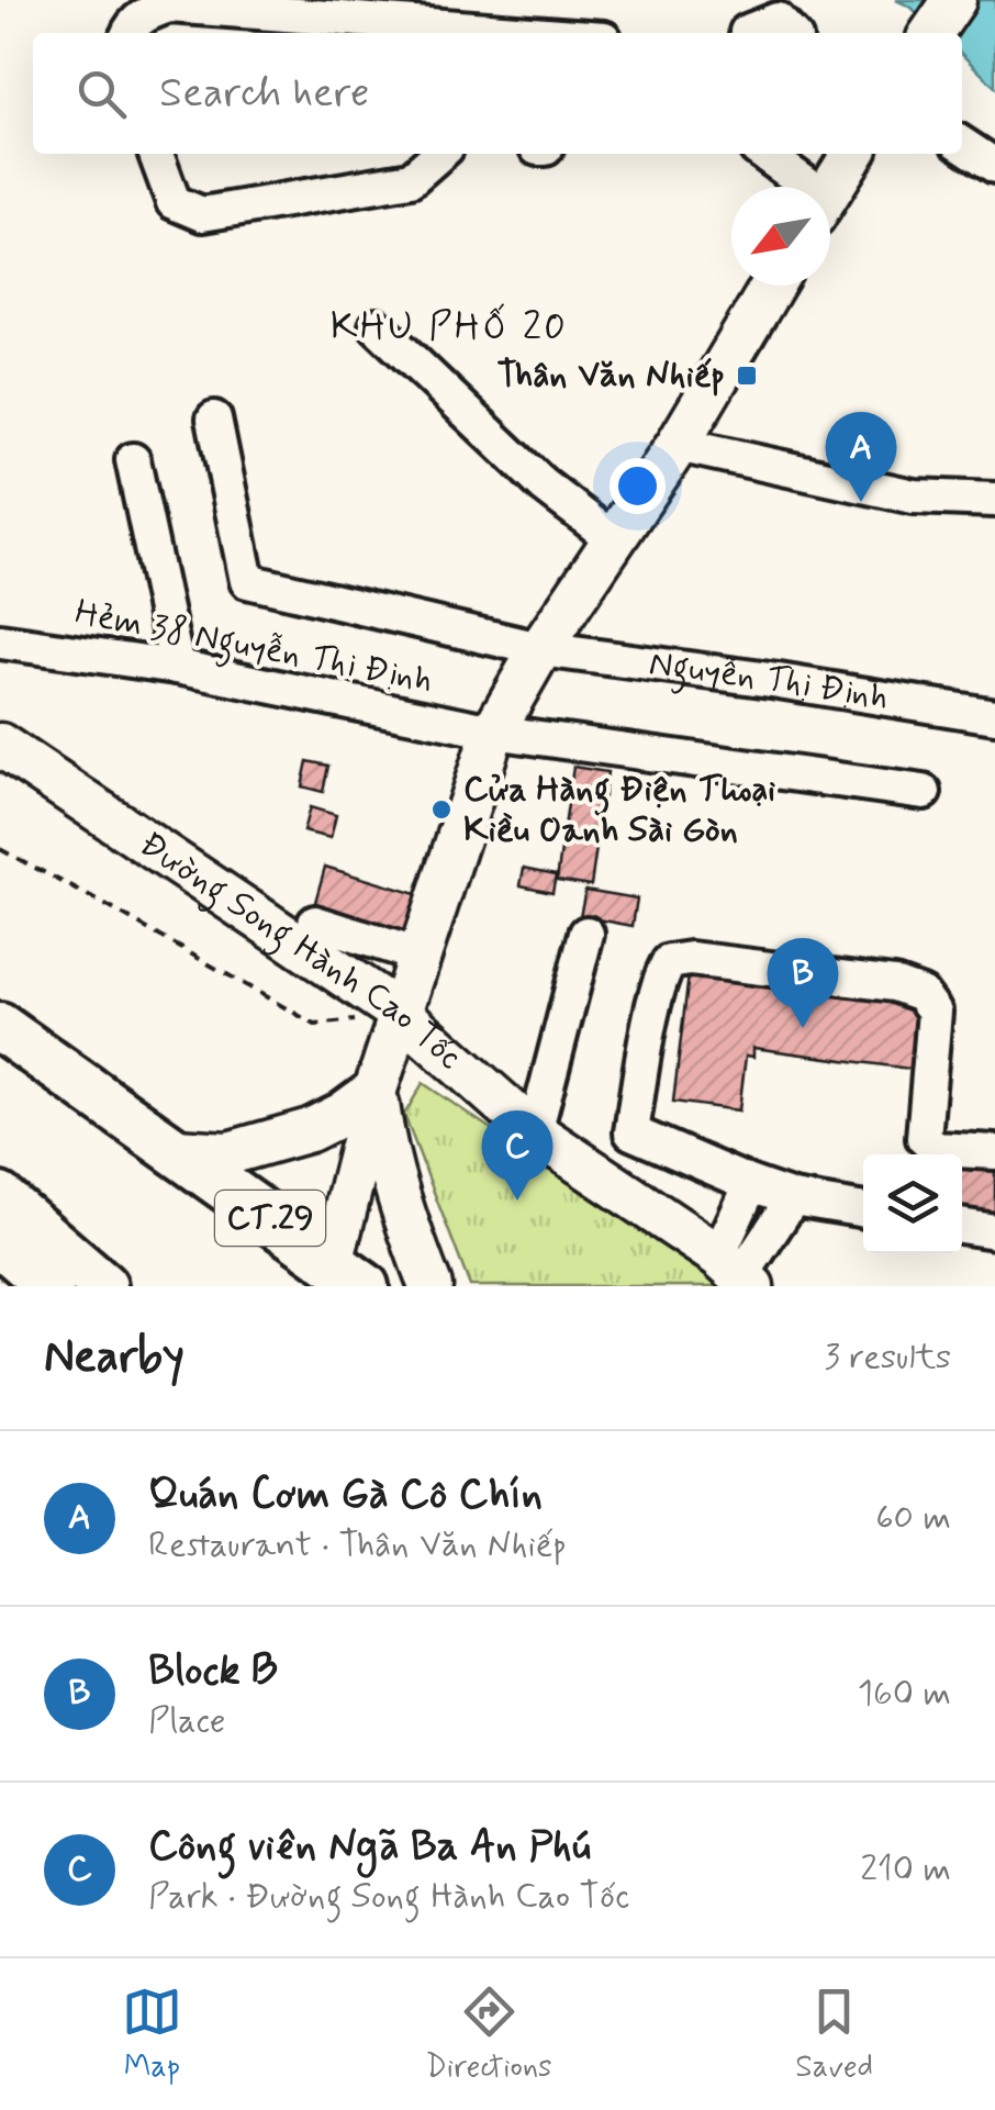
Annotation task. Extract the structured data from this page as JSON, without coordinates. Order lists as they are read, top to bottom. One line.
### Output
{"streets":{"highway":["CT.29"],"main road":["Đường Song Hành Cao Tốc"],"street":["Hẻm 38 Nguyễn Thị Định","Nguyễn Thị Định"]},"districts":["KHU PHỐ 20"],"places":{"transit":["Thân Văn Nhiếp"],"other":["Cửa Hàng Điện Thoại Kiều Oanh Sài Gòn"]},"north":"bottom left","page":{"search":"Search here","pins":["A","B","C"],"heading":["Nearby","3 results"],"list":[{"mark":"A","name":"Quán Cơm Gà Cô Chín","note":"Restaurant · Thân Văn Nhiếp","value":"60 m"},{"mark":"B","name":"Block B","note":"Place","value":"160 m"},{"mark":"C","name":"Công viên Ngã Ba An Phú","note":"Park · Đường Song Hành Cao Tốc","value":"210 m"}],"nav":["Map","Directions","Saved"]}}
